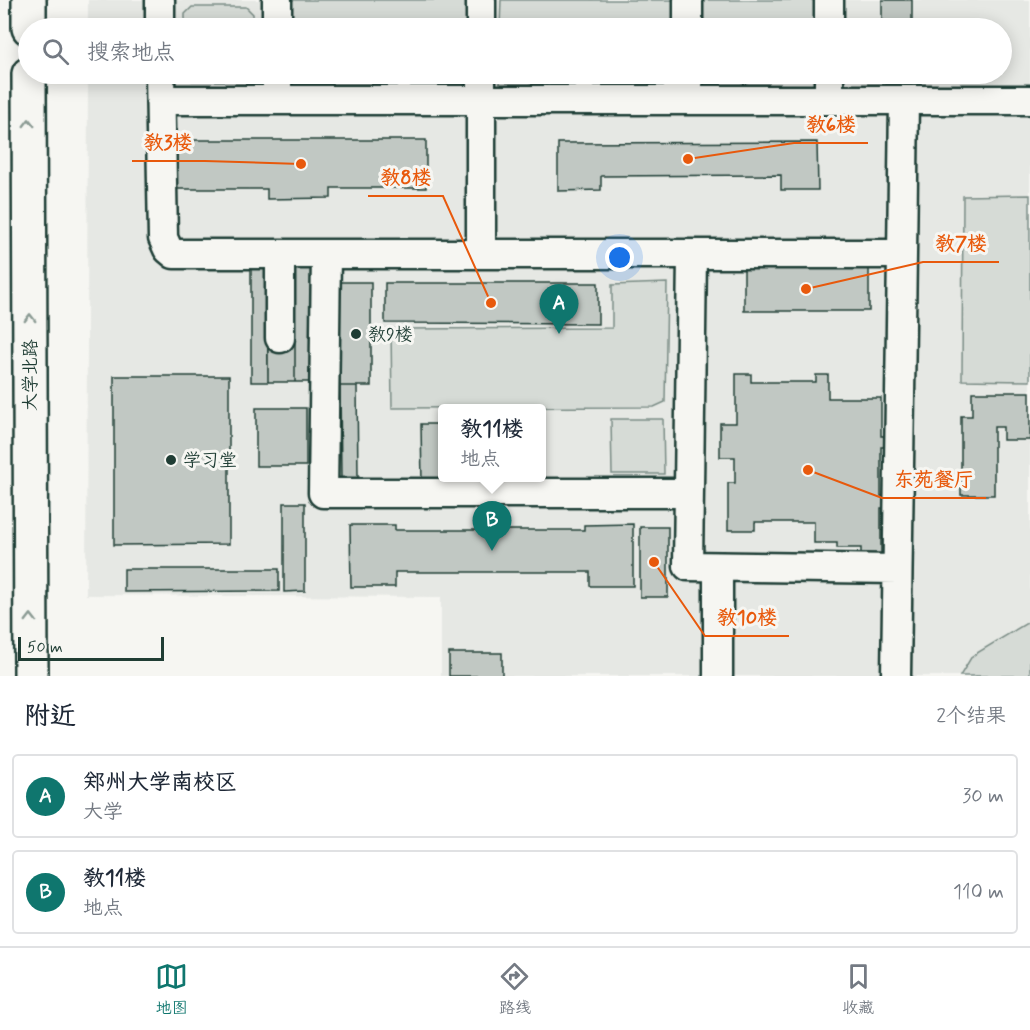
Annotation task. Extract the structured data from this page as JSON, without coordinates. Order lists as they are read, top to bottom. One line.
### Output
{"streets":{"main road":["大学北路"]},"one_way":["大学北路"],"places":["教6楼","教3楼","教7楼","教8楼","教9楼","学习堂","东苑餐厅","教10楼"],"scale_bar":"50 m","page":{"search":"搜索地点","pins":["A","B"],"popup":["教11楼","地点"],"scale":"50 m","heading":["附近","2个结果"],"list":[{"mark":"A","name":"郑州大学南校区","note":"大学","value":"30 m"},{"mark":"B","name":"教11楼","note":"地点","value":"110 m"}],"nav":["地图","路线","收藏"]}}
